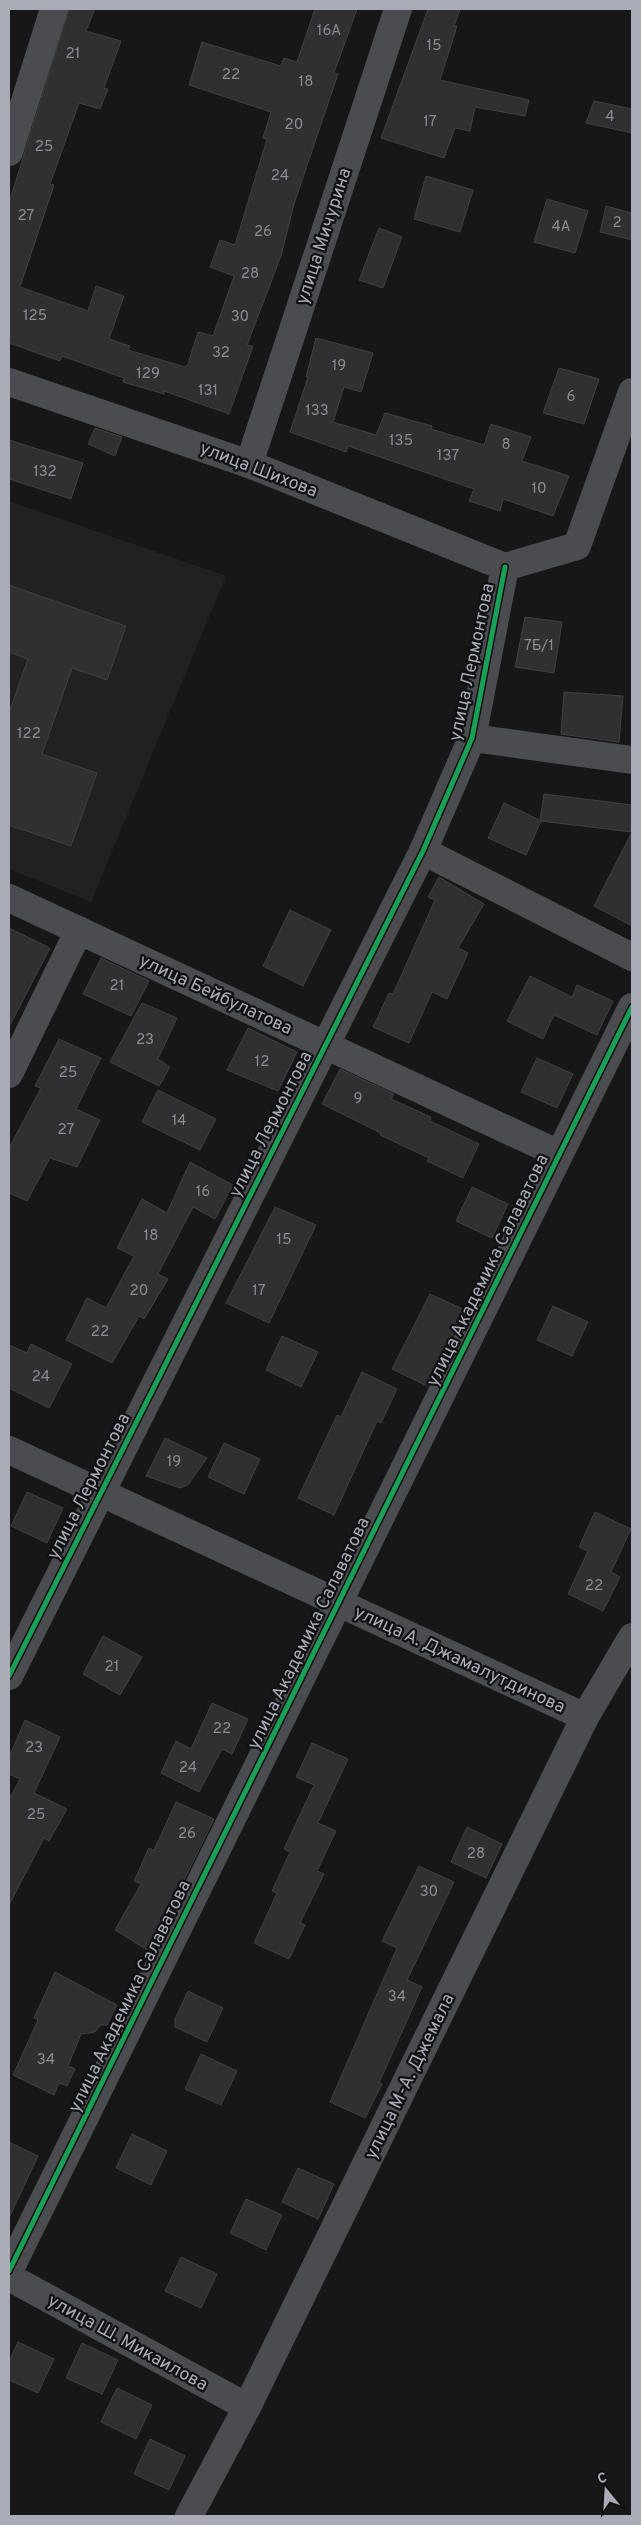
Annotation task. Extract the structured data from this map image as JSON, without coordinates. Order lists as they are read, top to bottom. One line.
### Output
{"streets":{"street":["улица Мичурина","улица Шихова","улица Лермонтова","улица Бейбулатова","улица Академика Салаватова","улица А. Джамалутдинова","улица М-А. Джемала","улица Ш. Микаилова"]},"crossings":[["улица Мичурина","улица Шихова"],["улица Шихова","улица Лермонтова"],["улица Лермонтова","улица Бейбулатова"],["улица Лермонтова","улица А. Джамалутдинова"],["улица Бейбулатова","улица Академика Салаватова"],["улица Академика Салаватова","улица А. Джамалутдинова"],["улица А. Джамалутдинова","улица М-А. Джемала"],["улица М-А. Джемала","улица Ш. Микаилова"]],"house_numbers":["16А","15","21","22","18","4","17","20","25","24","27","2","4А","26","28","125","30","32","19","129","131","6","133","135","8","137","132","10","7Б/1","122","21","23","12","25","9","14","27","16","18","15","20","17","22","24","19","22","21","22","23","24","25","26","28","30","34","34"],"north":"top"}
